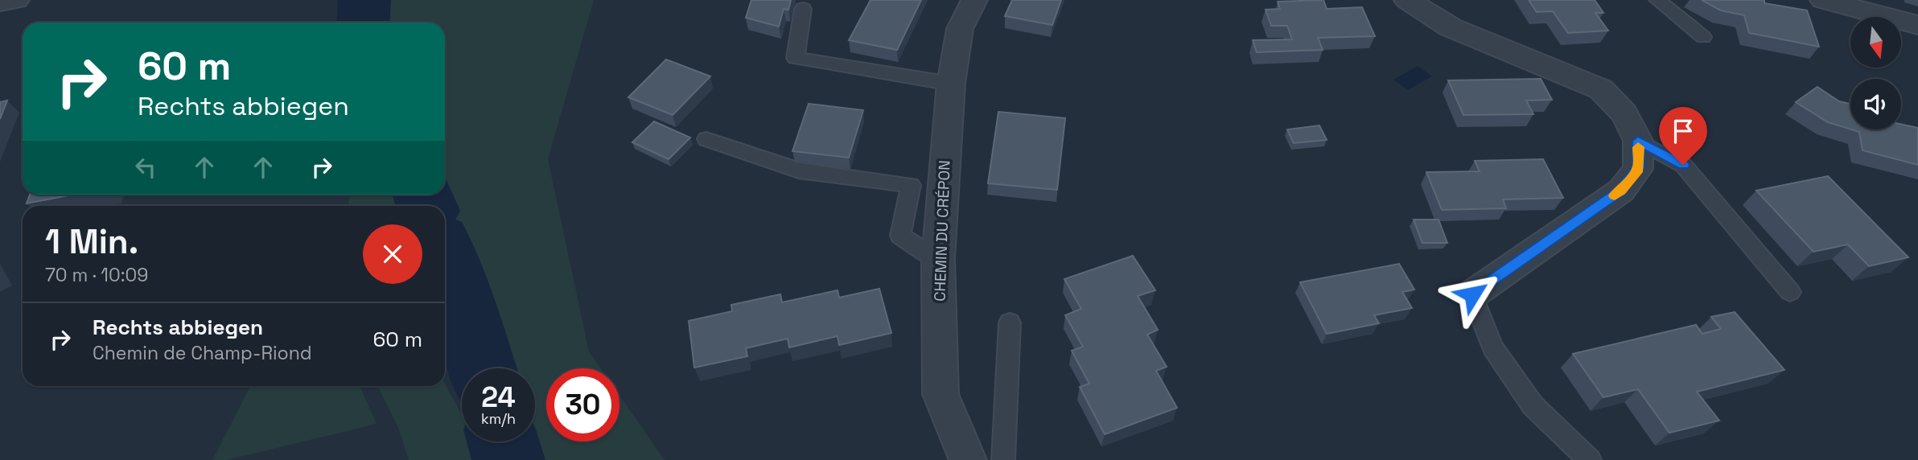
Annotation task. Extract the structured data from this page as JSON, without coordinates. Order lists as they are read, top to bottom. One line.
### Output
{"streets":{"street":["CHEMIN DU CRÉPON"]},"north":"bottom","page":{"turn":["60 m","Rechts abbiegen"],"heading":["1 Min.","70 m · 10:09"],"list":[{"name":"Rechts abbiegen","note":"Chemin de Champ-Riond","value":"60 m"}],"speed":"24 km/h","limit":"30"}}
